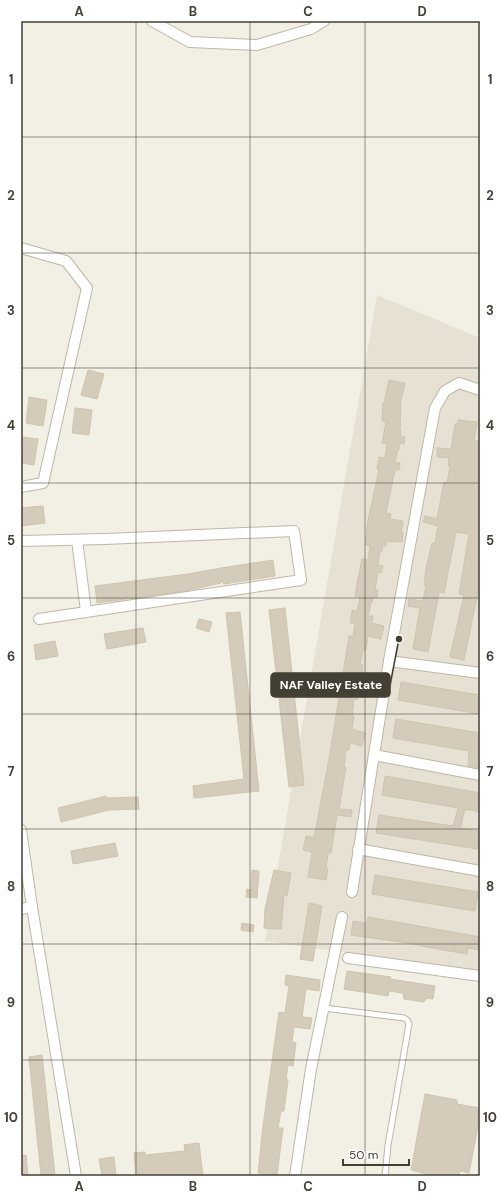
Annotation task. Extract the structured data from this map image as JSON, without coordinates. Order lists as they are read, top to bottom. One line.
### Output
{"places":["NAF Valley Estate"],"scale_bar":"50 m","grid":{"columns":["A","B","C","D"],"rows":["1","2","3","4","5","6","7","8","9","10"]}}
